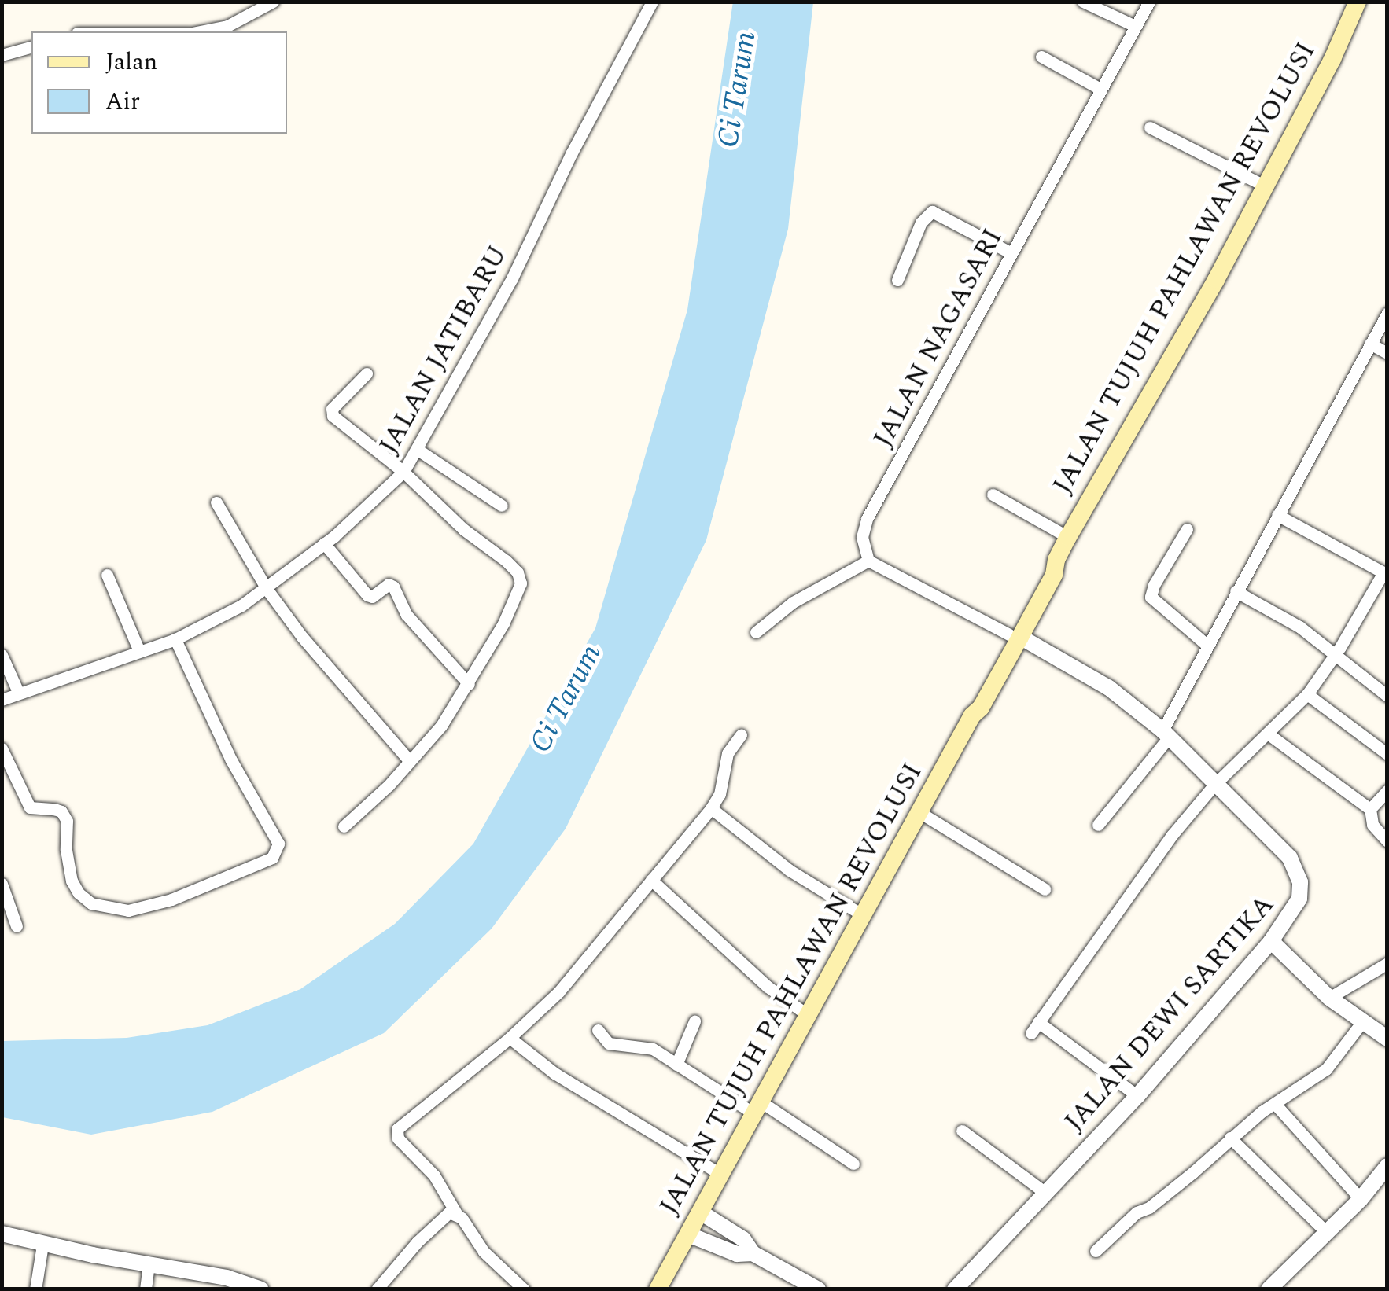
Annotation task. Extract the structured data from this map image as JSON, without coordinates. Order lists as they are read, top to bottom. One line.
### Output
{"streets":{"main road":["JALAN TUJUH PAHLAWAN REVOLUSI"],"street":["JALAN NAGASARI","JALAN JATIBARU","JALAN DEWI SARTIKA"]},"crossings":[["JALAN TUJUH PAHLAWAN REVOLUSI","JALAN DEWI SARTIKA"]],"water":["Ci Tarum"],"legend":["Jalan","Air"]}
